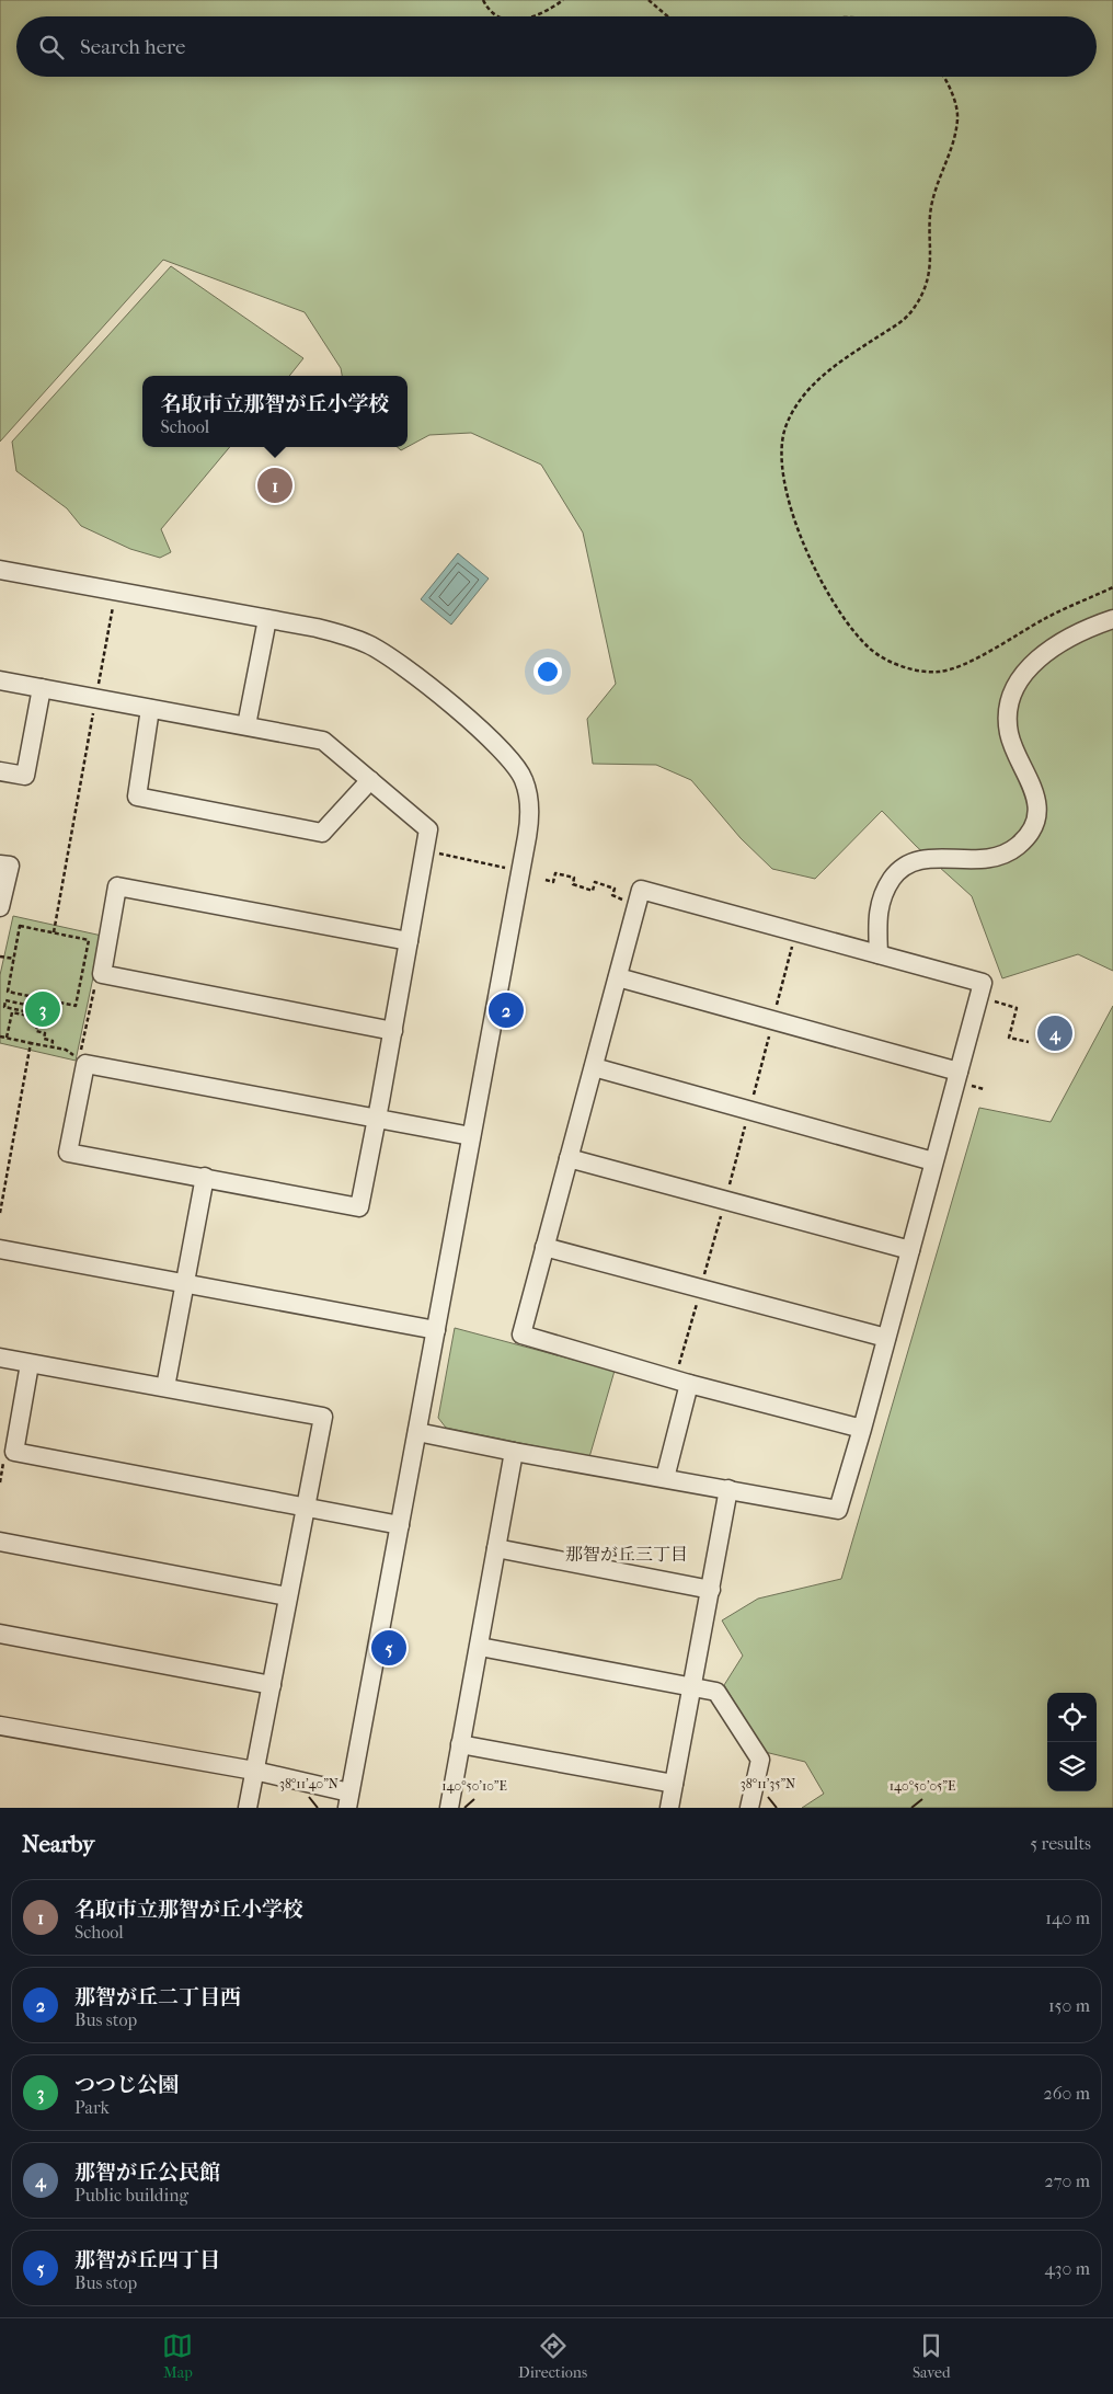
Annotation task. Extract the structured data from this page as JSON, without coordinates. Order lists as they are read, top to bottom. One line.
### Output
{"districts":["那智が丘三丁目"],"page":{"search":"Search here","popup":["名取市立那智が丘小学校","School"],"pins":["1","3","2","4","5"],"heading":["Nearby","5 results"],"list":[{"mark":"1","name":"名取市立那智が丘小学校","note":"School","value":"140 m"},{"mark":"2","name":"那智が丘二丁目西","note":"Bus stop","value":"150 m"},{"mark":"3","name":"つつじ公園","note":"Park","value":"260 m"},{"mark":"4","name":"那智が丘公民館","note":"Public building","value":"270 m"},{"mark":"5","name":"那智が丘四丁目","note":"Bus stop","value":"430 m"}],"nav":["Map","Directions","Saved"]},"coordinates":["38°11'40\"N","38°11'35\"N","140°50'10\"E","140°50'05\"E"]}
